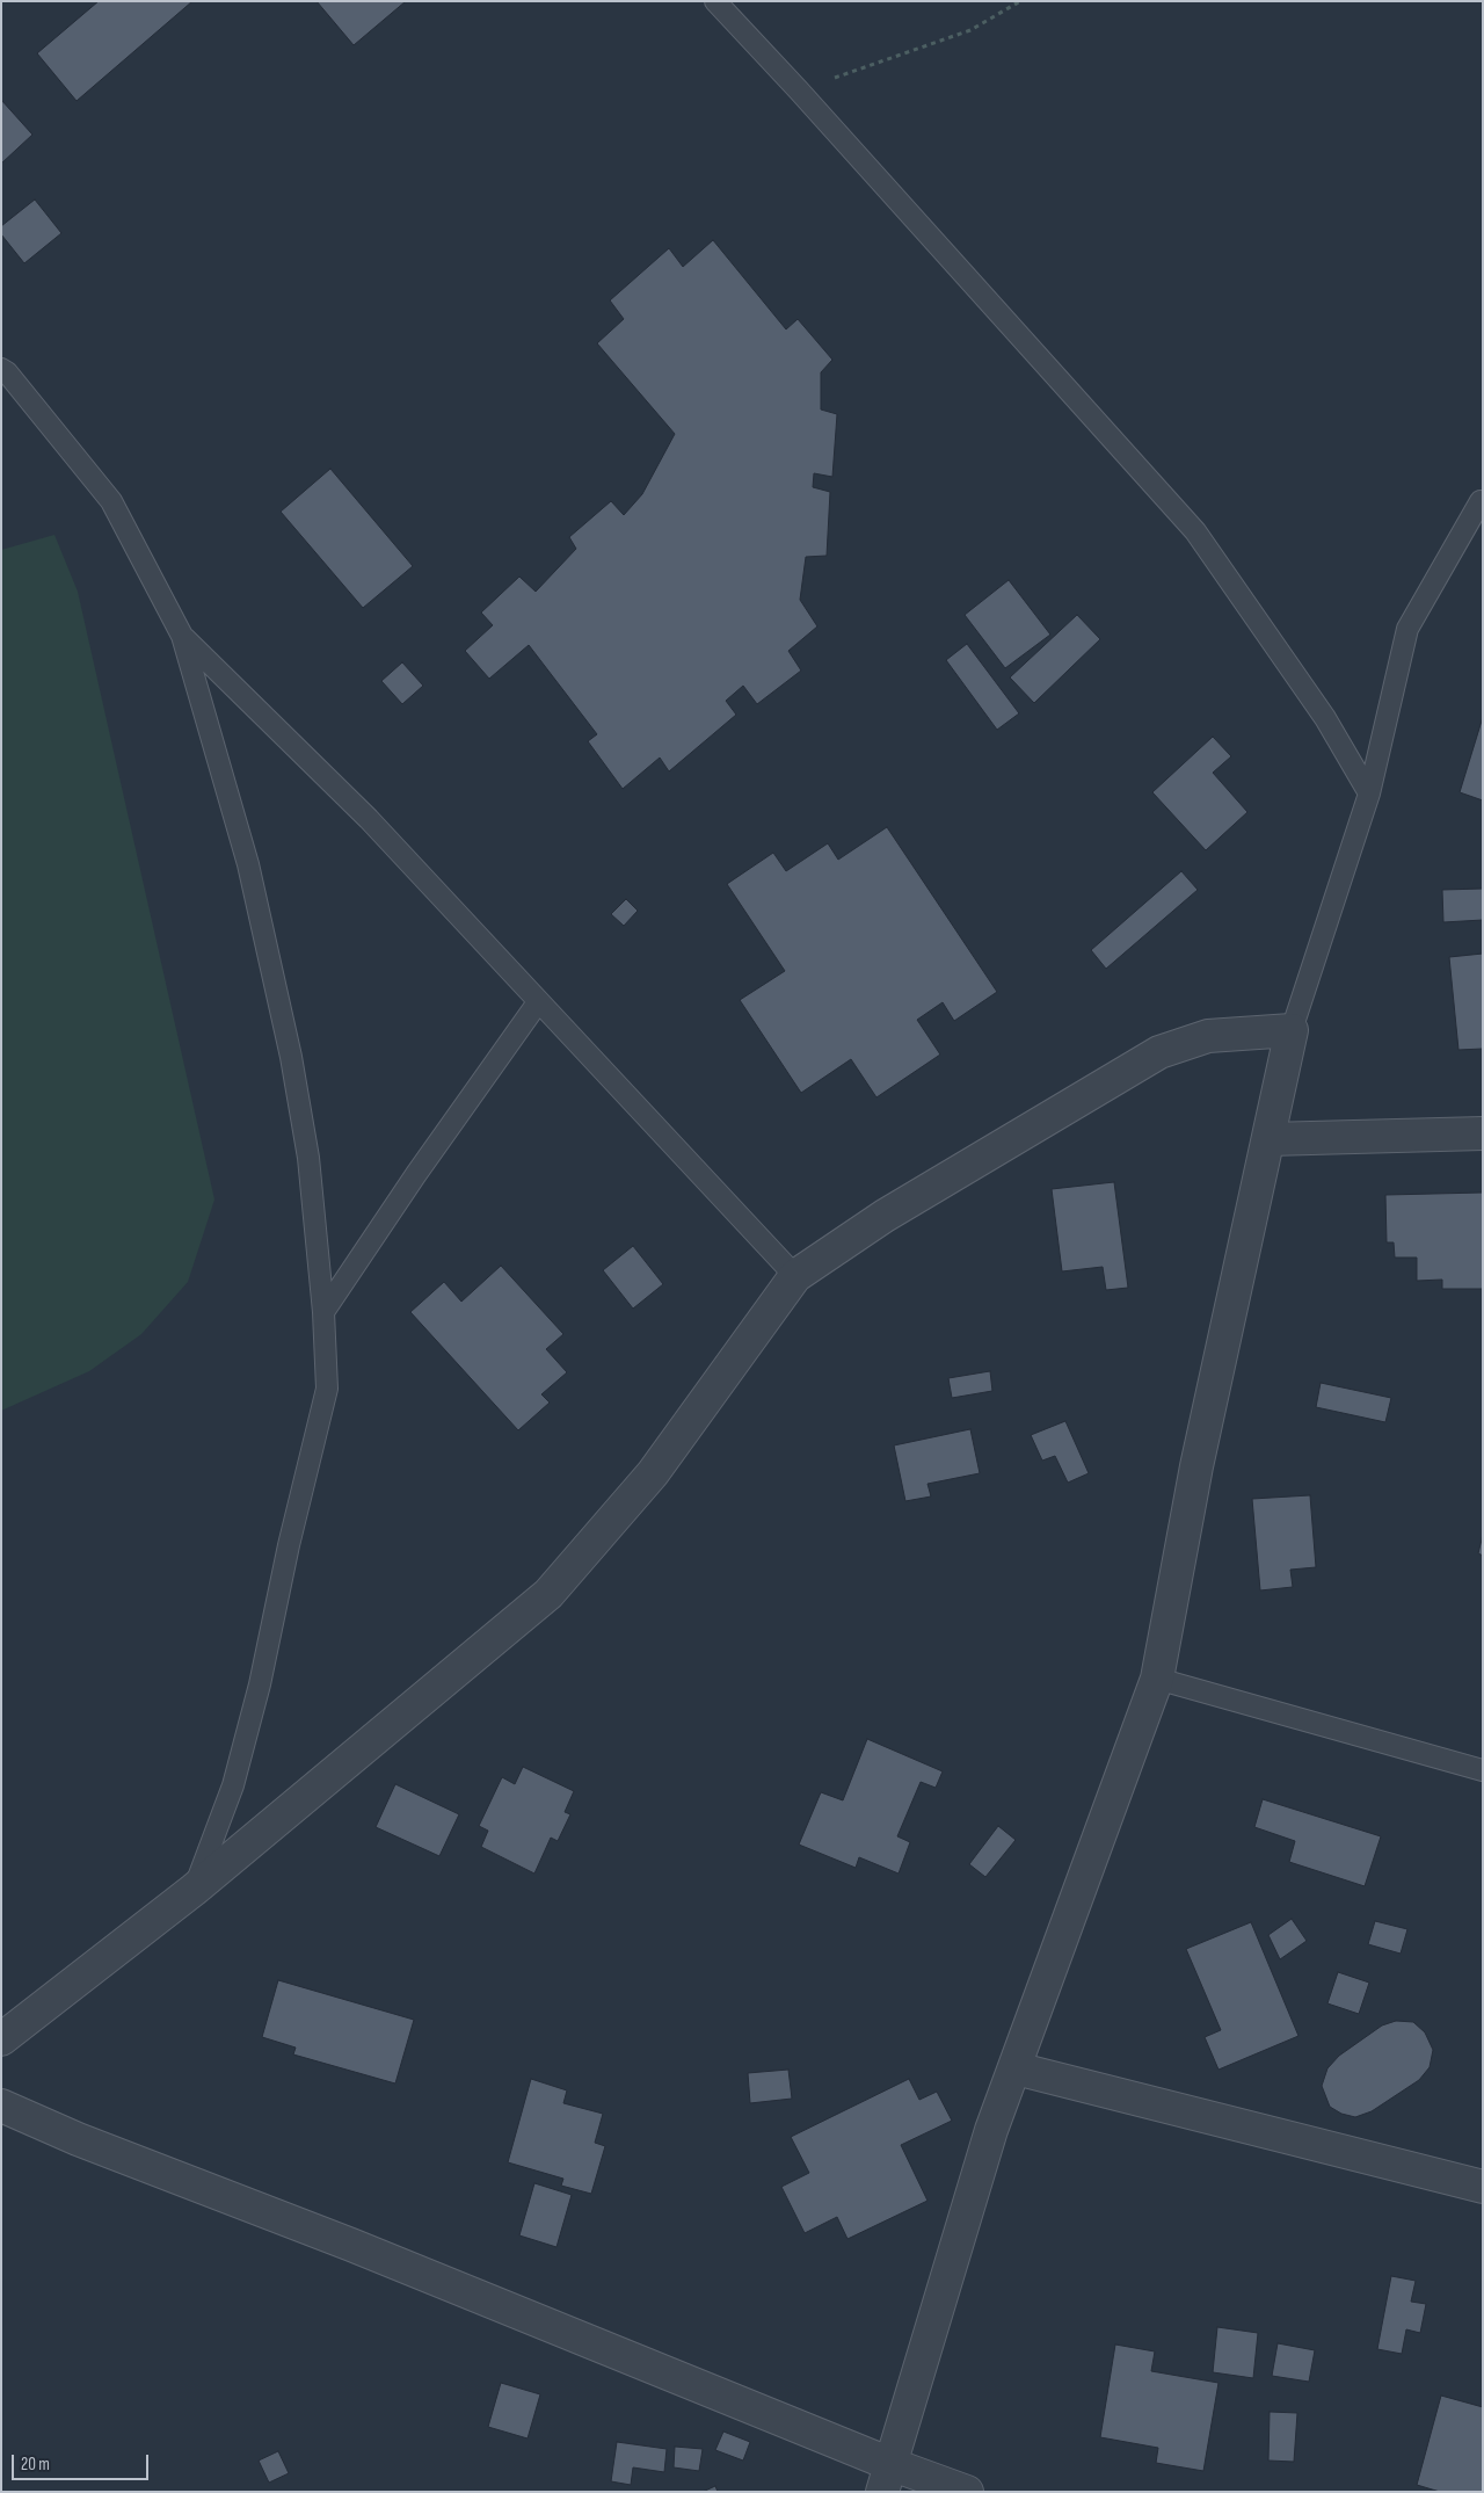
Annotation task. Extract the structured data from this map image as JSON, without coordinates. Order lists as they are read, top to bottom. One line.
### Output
{"scale_bar":"20 m"}
